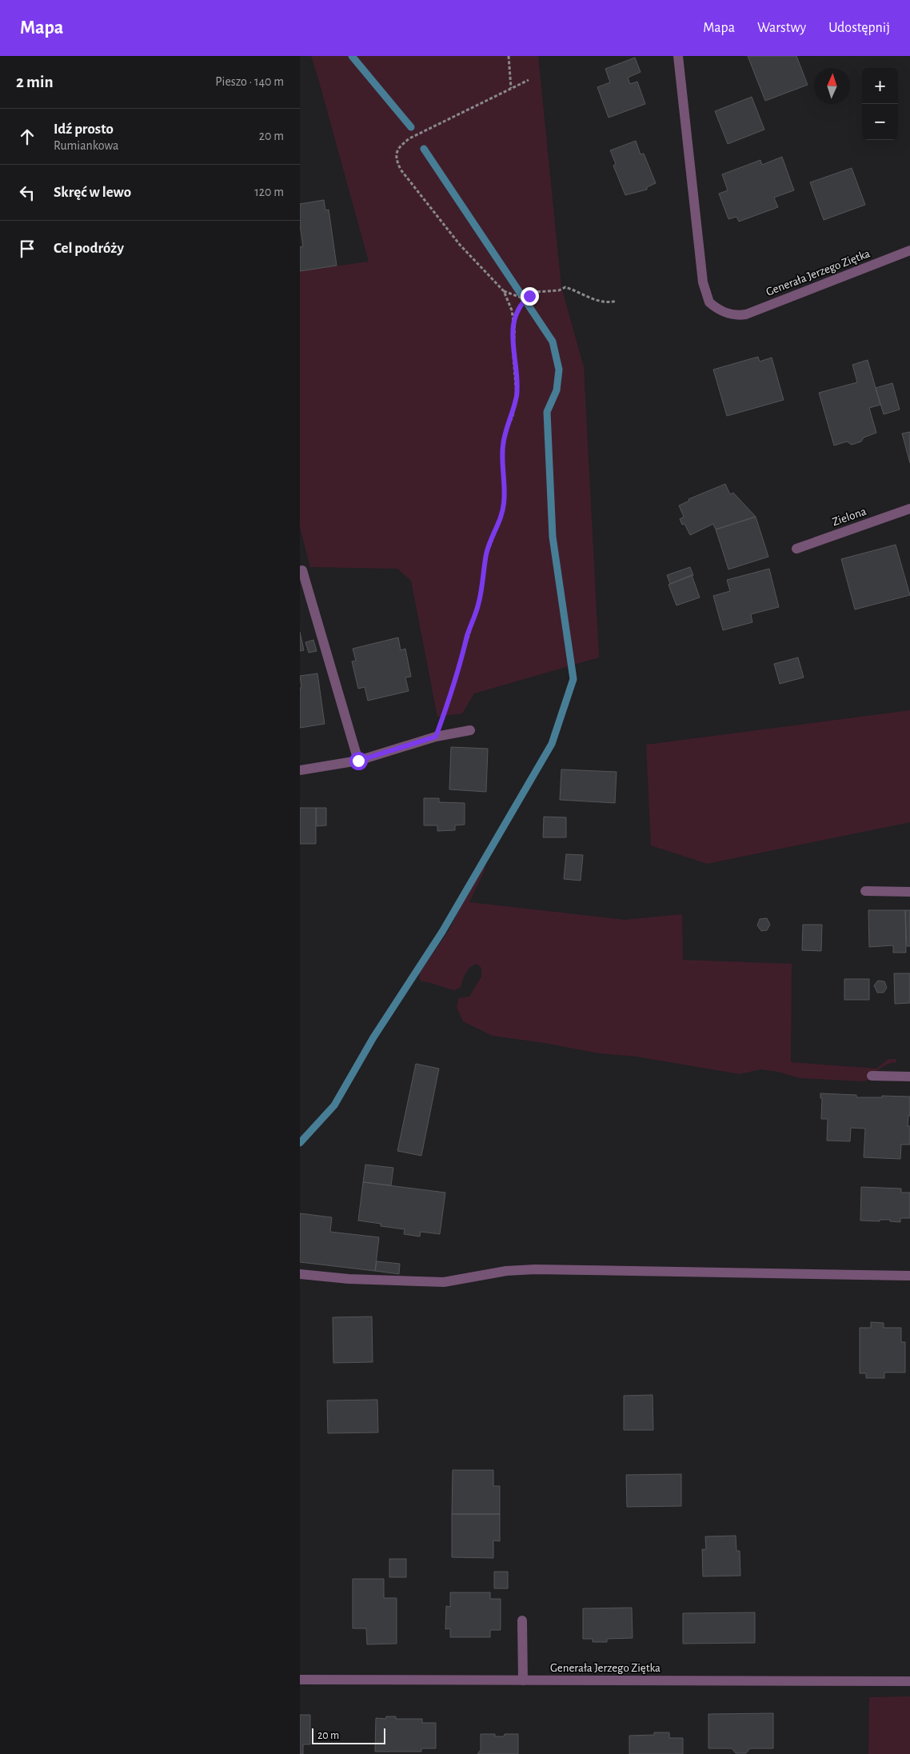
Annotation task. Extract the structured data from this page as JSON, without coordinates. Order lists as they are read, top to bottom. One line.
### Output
{"streets":{"street":["Generała Jerzego Ziętka","Zielona"]},"scale_bar":"20 m","north":"top","page":{"header":"Mapa","nav":["Mapa","Warstwy","Udostępnij"],"heading":["2 min","Pieszo · 140 m"],"map_buttons":["+","−"],"list":[["Idź prosto","Rumiankowa","20 m"],["Skręć w lewo","120 m"],"Cel podróży"],"scale":"20 m"}}
